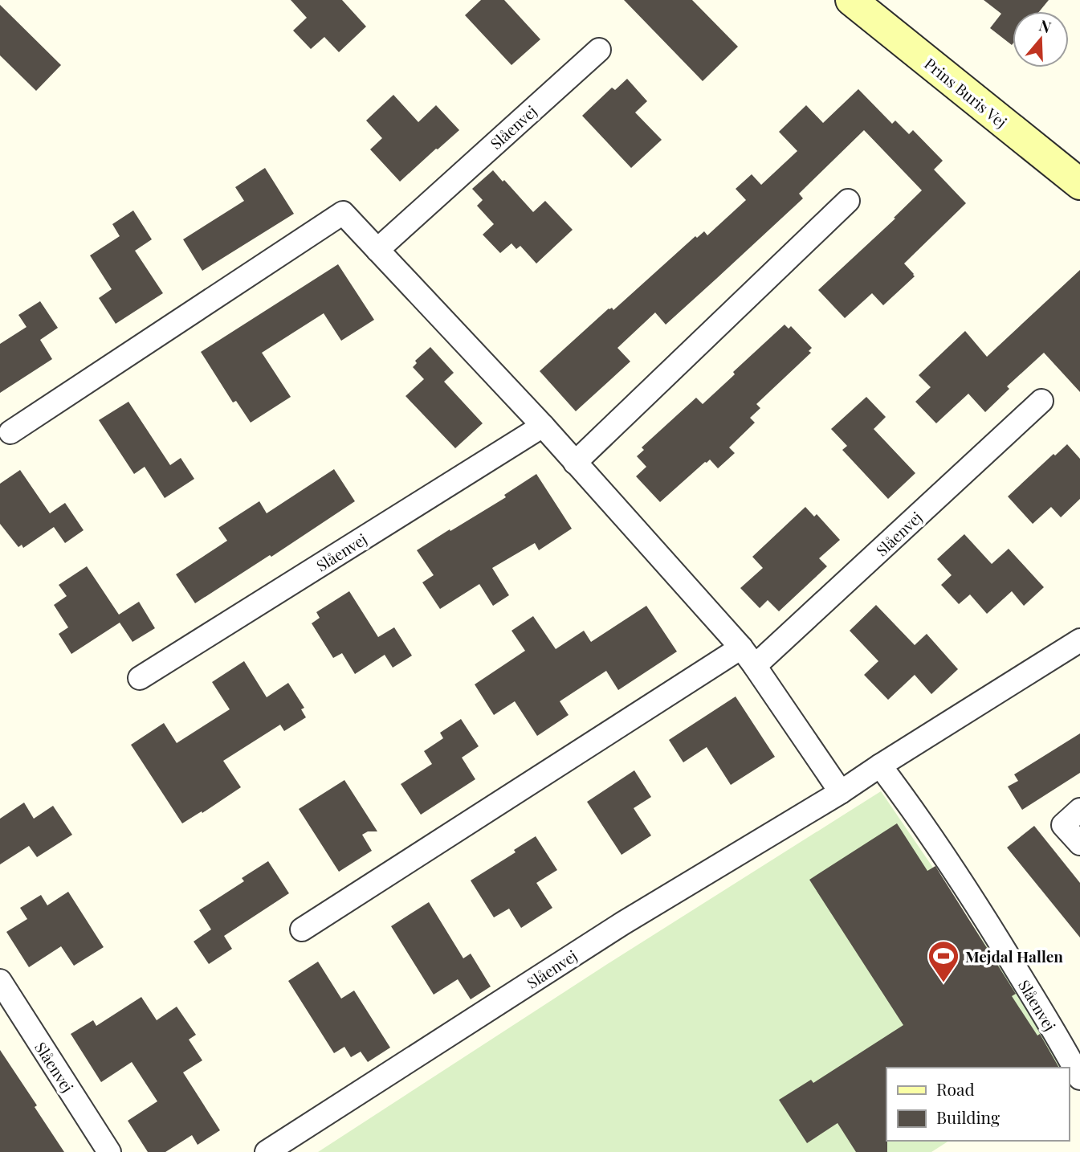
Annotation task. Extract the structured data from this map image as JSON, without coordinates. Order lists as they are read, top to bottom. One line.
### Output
{"streets":{"street":["Prins Buris Vej","Slåenvej"]},"places":{"sports":["Mejdal Hallen"]},"legend":["Road","Building"],"north":"top"}
